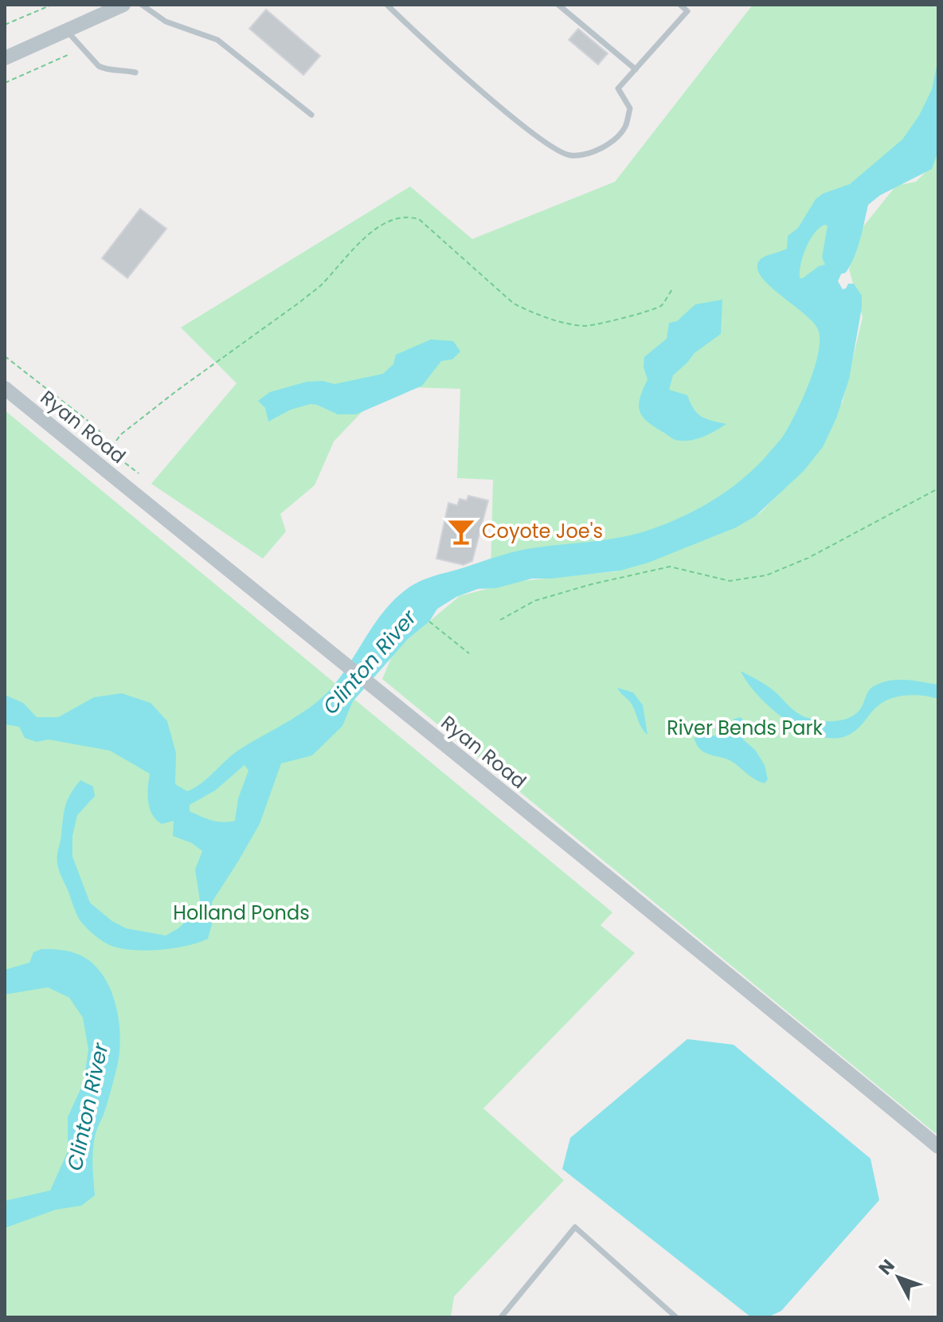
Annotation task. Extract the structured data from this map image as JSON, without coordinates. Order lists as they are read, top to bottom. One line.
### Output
{"streets":{"street":["Ryan Road"]},"water":["Clinton River"],"parks":["River Bends Park","Holland Ponds"],"places":{"bar":["Coyote Joe's"]},"north":"top left"}
